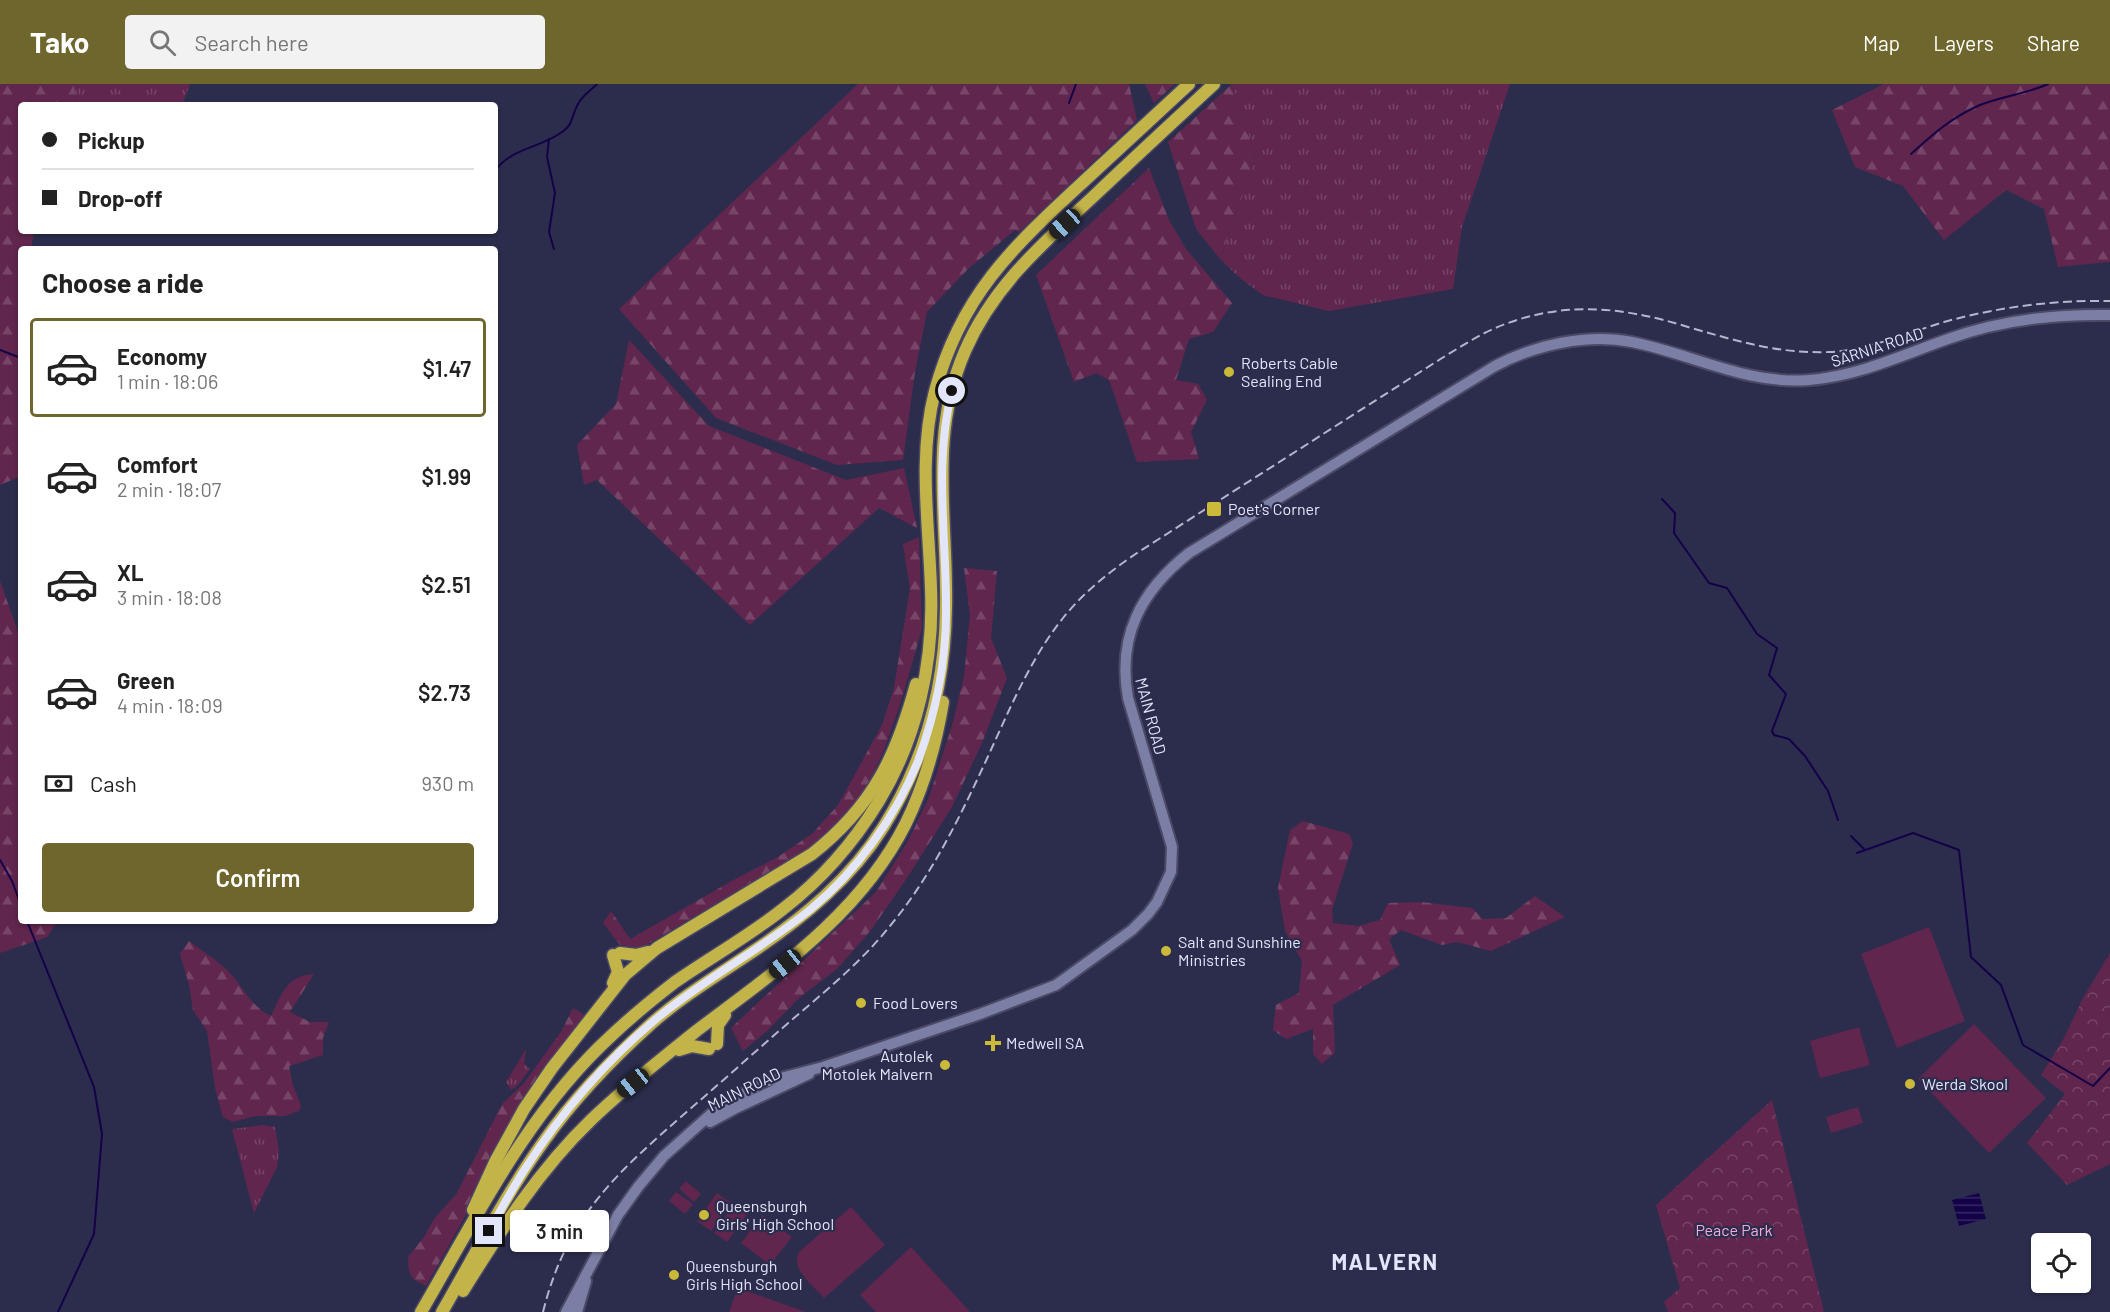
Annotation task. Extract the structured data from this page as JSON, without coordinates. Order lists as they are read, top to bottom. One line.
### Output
{"streets":{"main road":["SARNIA ROAD","MAIN ROAD"]},"crossings":[["SARNIA ROAD","MAIN ROAD"]],"districts":["MALVERN"],"parks":["Peace Park"],"places":{"other":["Roberts Cable Sealing End","Salt and Sunshine Ministries","Food Lovers","Autolek Motolek Malvern","Werda Skool","Queensburgh Girls' High School","Queensburgh Girls High School"],"transit":["Poet's Corner"],"health":["Medwell SA"]},"page":{"header":"Tako","search":"Search here","nav":["Map","Layers","Share"],"banner":["Pickup","Drop-off"],"heading":"Choose a ride","list":[{"name":"Economy","note":"1 min · 18:06","value":"$1.47"},{"name":"Comfort","note":"2 min · 18:07","value":"$1.99"},{"name":"XL","note":"3 min · 18:08","value":"$2.51"},{"name":"Green","note":"4 min · 18:09","value":"$2.73"}],"pay":["Cash","930 m"],"buttons":"Confirm","bubble":"3 min"}}
